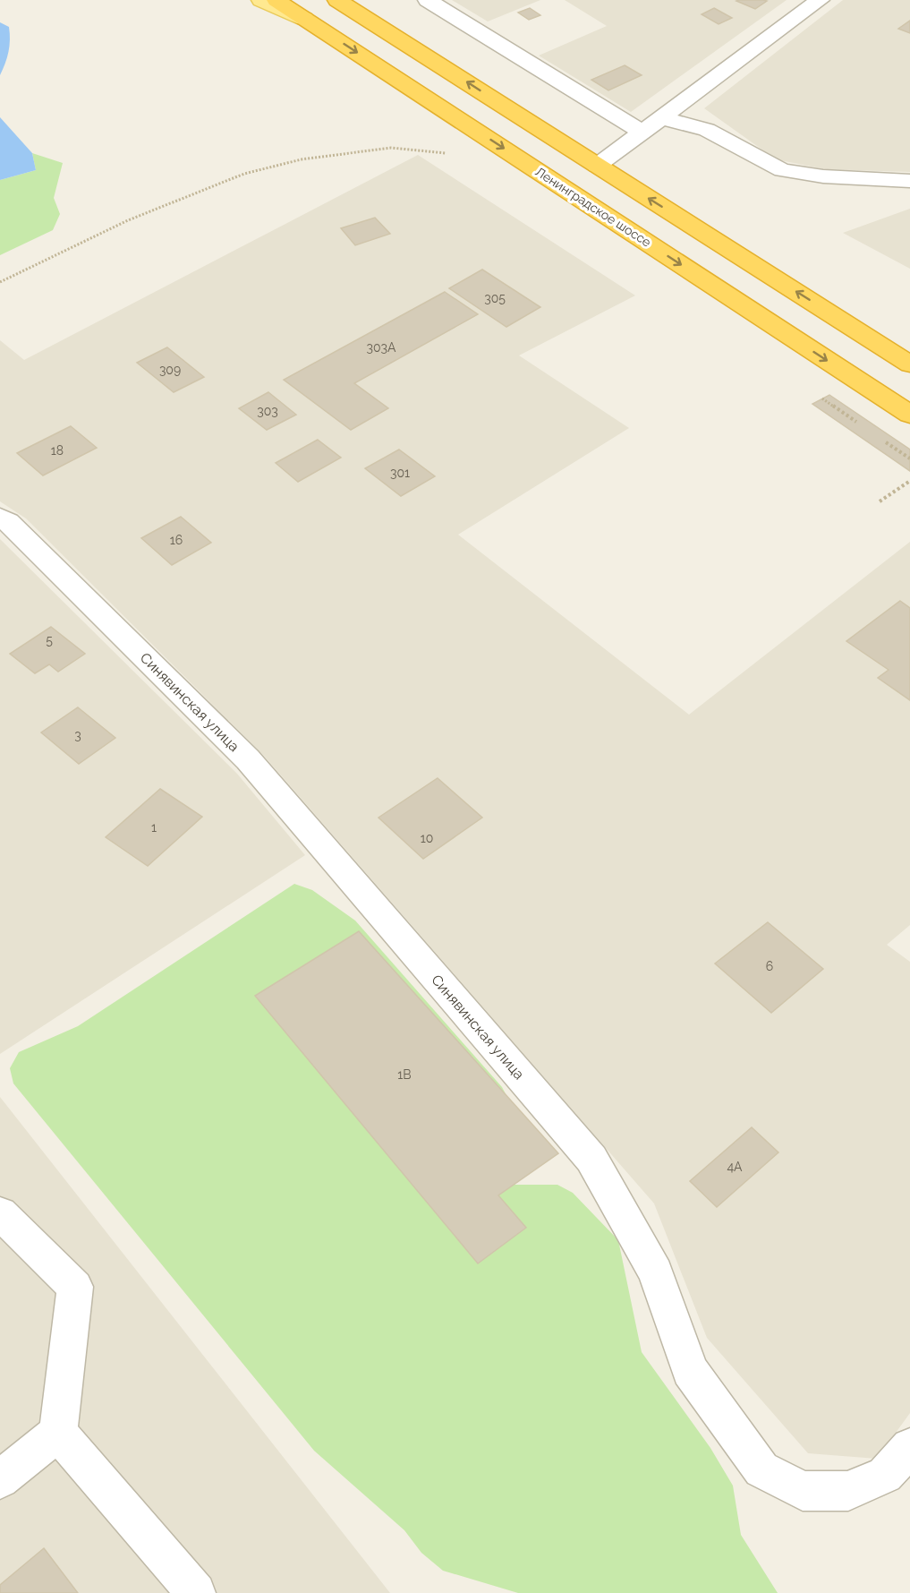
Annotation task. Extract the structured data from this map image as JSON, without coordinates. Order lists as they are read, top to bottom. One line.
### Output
{"streets":{"highway":["Ленинградское шоссе"],"street":["Синявинская улица"]},"house_numbers":["305","303А","309","303","18","301","16","5","3","1","10","6","1В","4А"]}
